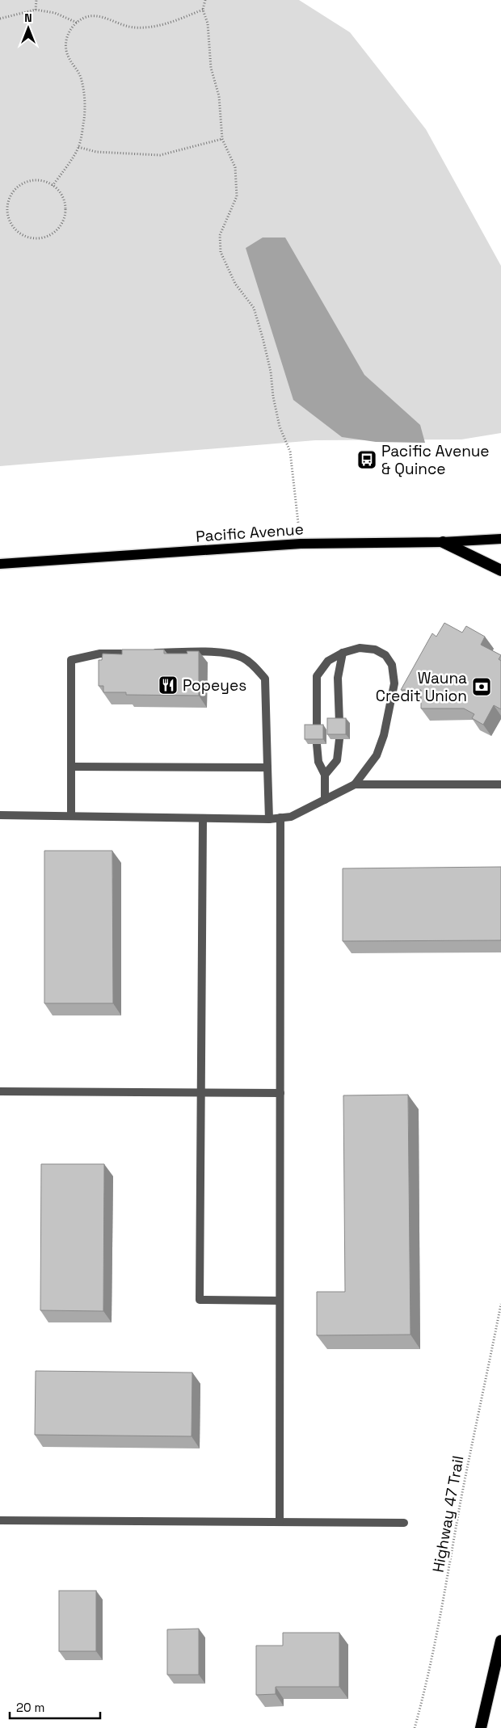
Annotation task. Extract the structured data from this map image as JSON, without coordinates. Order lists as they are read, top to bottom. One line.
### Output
{"streets":{"main road":["Pacific Avenue"],"path":["Highway 47 Trail"]},"places":{"bus stop":["Pacific Avenue & Quince"],"restaurant":["Popeyes"],"bank":["Wauna Credit Union"]},"scale_bar":"20 m","north":"top"}
